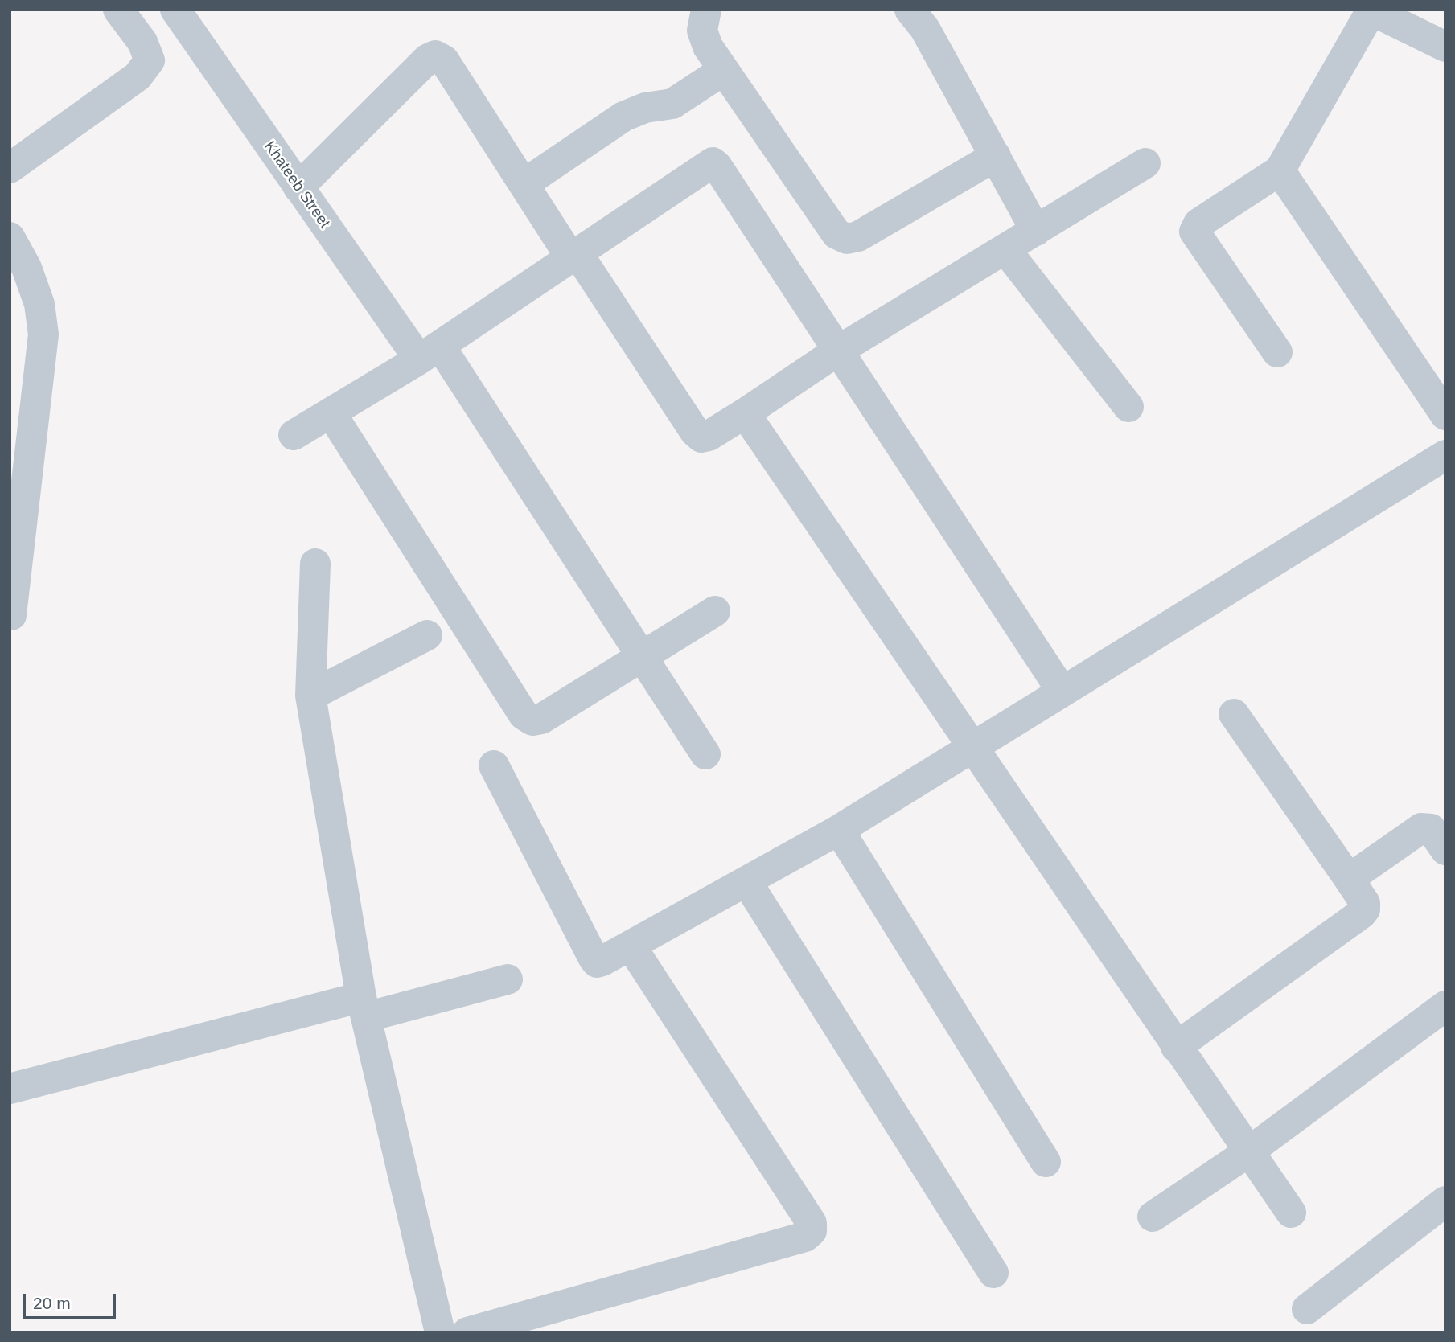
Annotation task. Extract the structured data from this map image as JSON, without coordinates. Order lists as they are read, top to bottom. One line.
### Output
{"streets":{"street":["Khateeb Street"]},"scale_bar":"20 m"}
